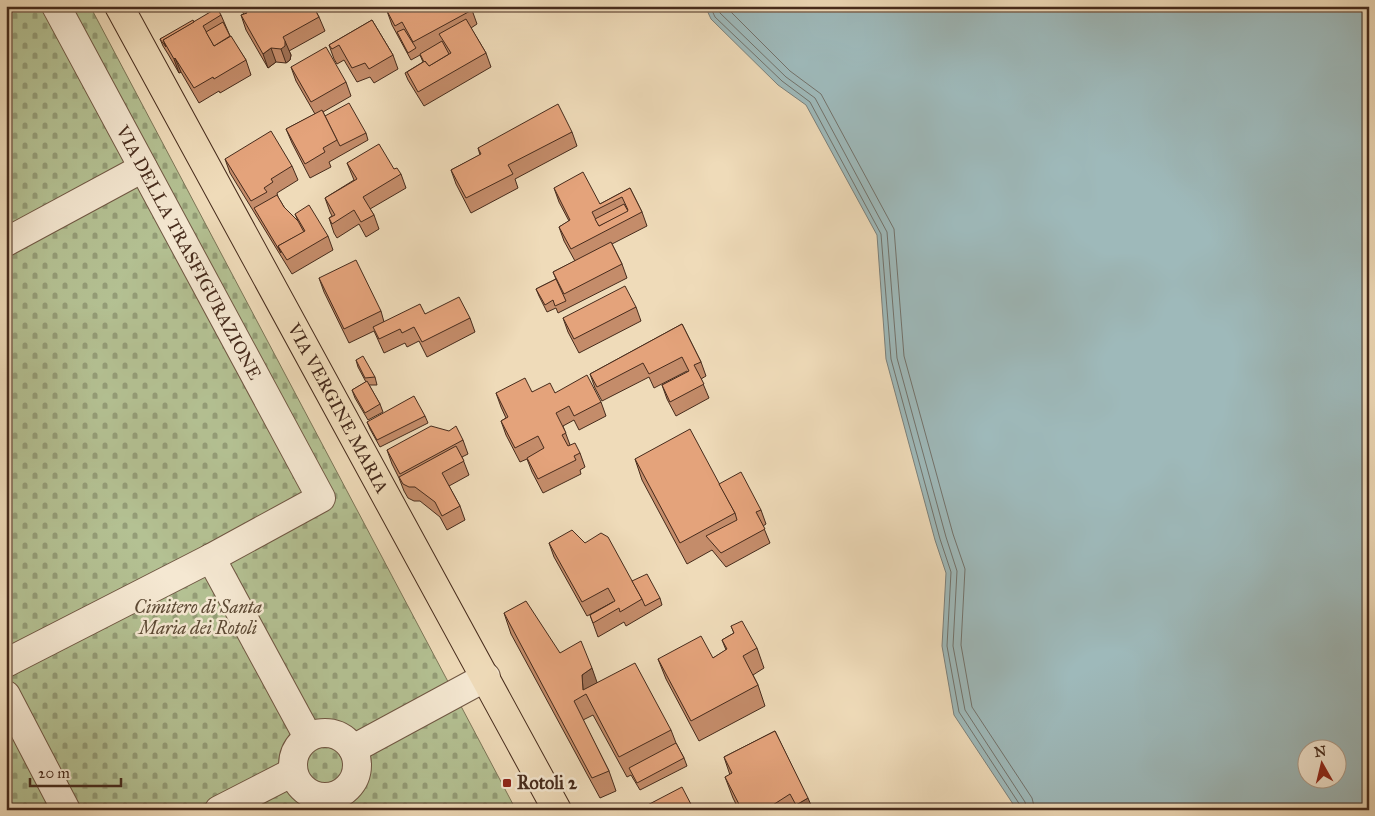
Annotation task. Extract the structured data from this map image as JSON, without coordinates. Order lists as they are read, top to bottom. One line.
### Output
{"streets":{"main road":["VIA VERGINE MARIA"],"lane":["VIA DELLA TRASFIGURAZIONE"]},"parks":["Cimitero di Santa Maria dei Rotoli"],"places":{"transit":["Rotoli 2"]},"scale_bar":"20 m","north":"top"}
